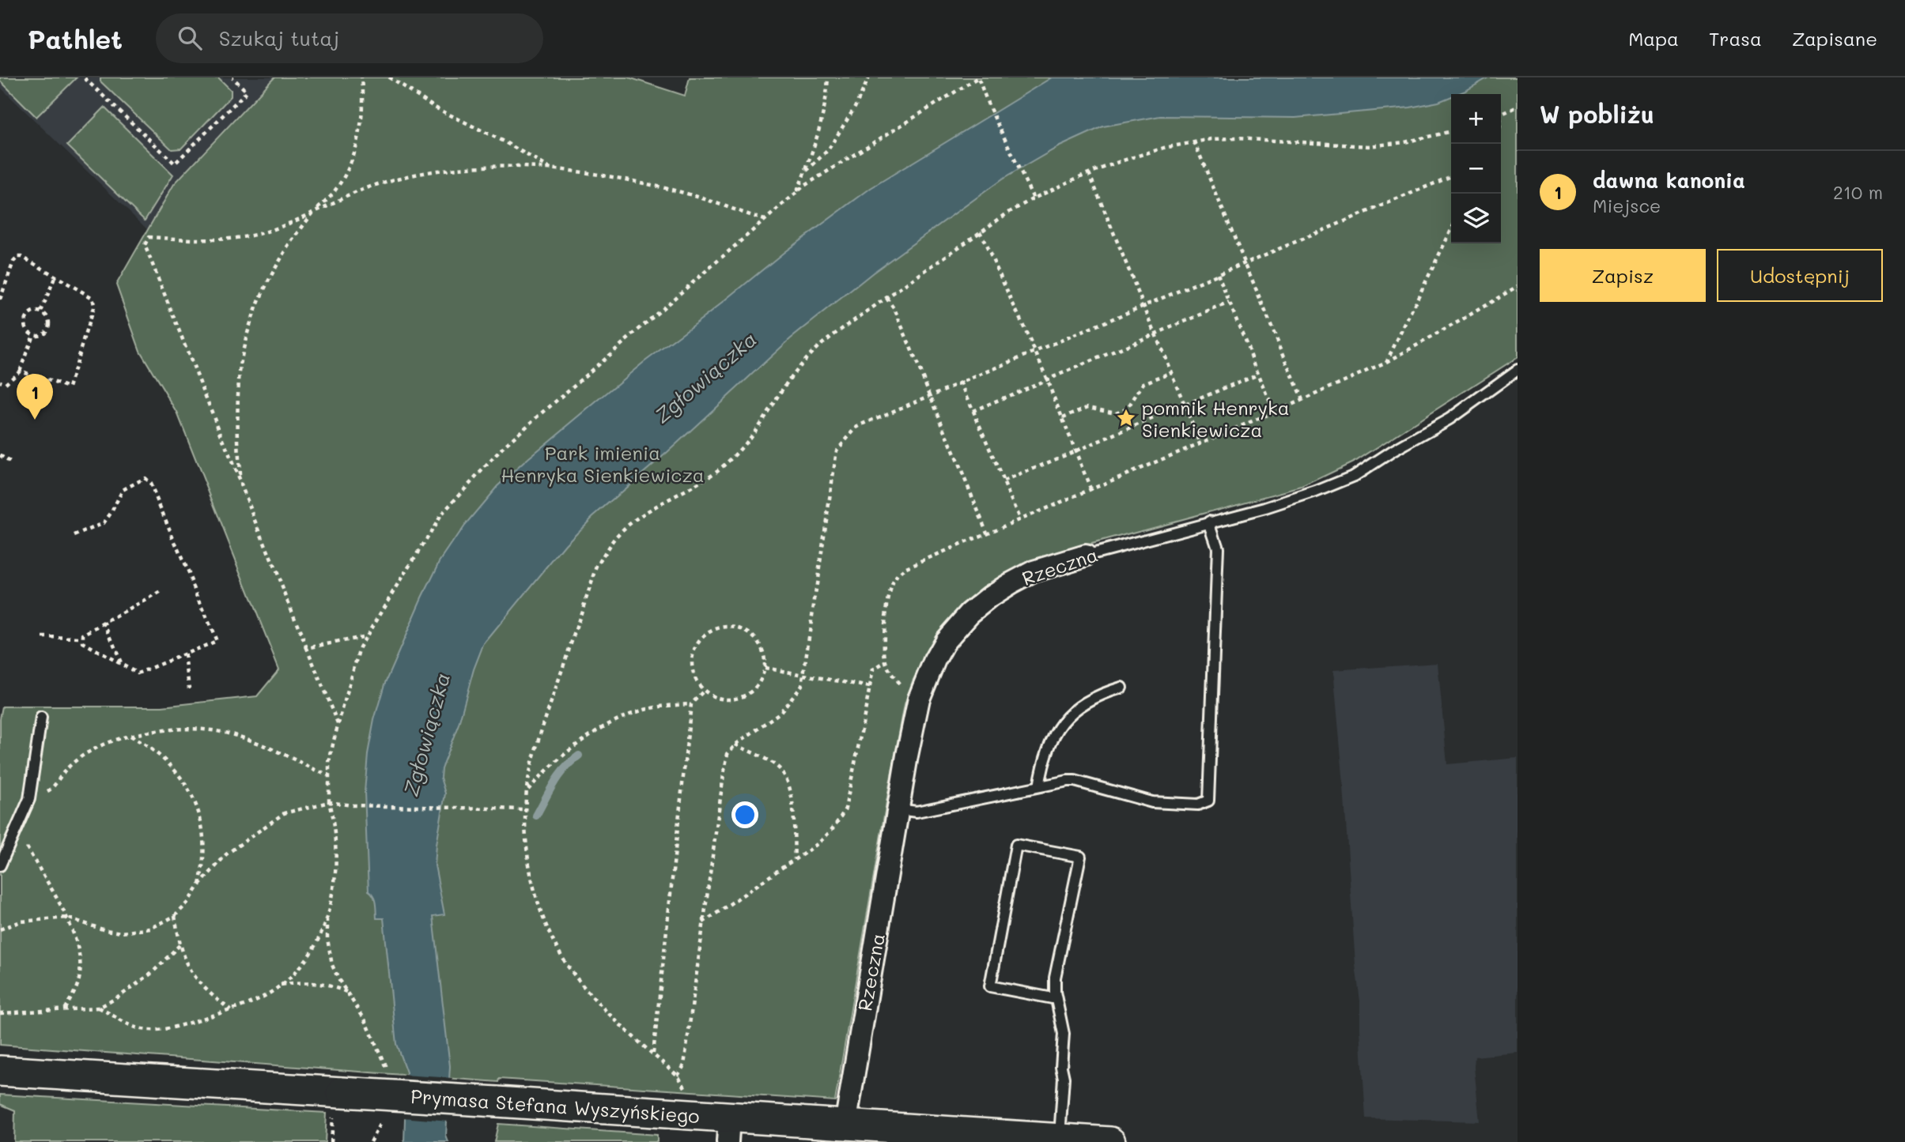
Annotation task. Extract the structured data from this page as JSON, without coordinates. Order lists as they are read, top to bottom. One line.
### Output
{"streets":{"main road":["Prymasa Stefana Wyszyńskiego"],"street":["Rzeczna"]},"crossings":[["Rzeczna","Prymasa Stefana Wyszyńskiego"]],"water":["Zgłowiączka"],"parks":["Park imienia Henryka Sienkiewicza"],"places":{"place":["pomnik Henryka Sienkiewicza"]},"page":{"header":"Pathlet","search":"Szukaj tutaj","nav":["Mapa","Trasa","Zapisane"],"heading":"W pobliżu","map_buttons":["+","−"],"list":[{"mark":"1","name":"dawna kanonia","note":"Miejsce","value":"210 m"}],"buttons":["Zapisz","Udostępnij"],"pins":"1"}}
